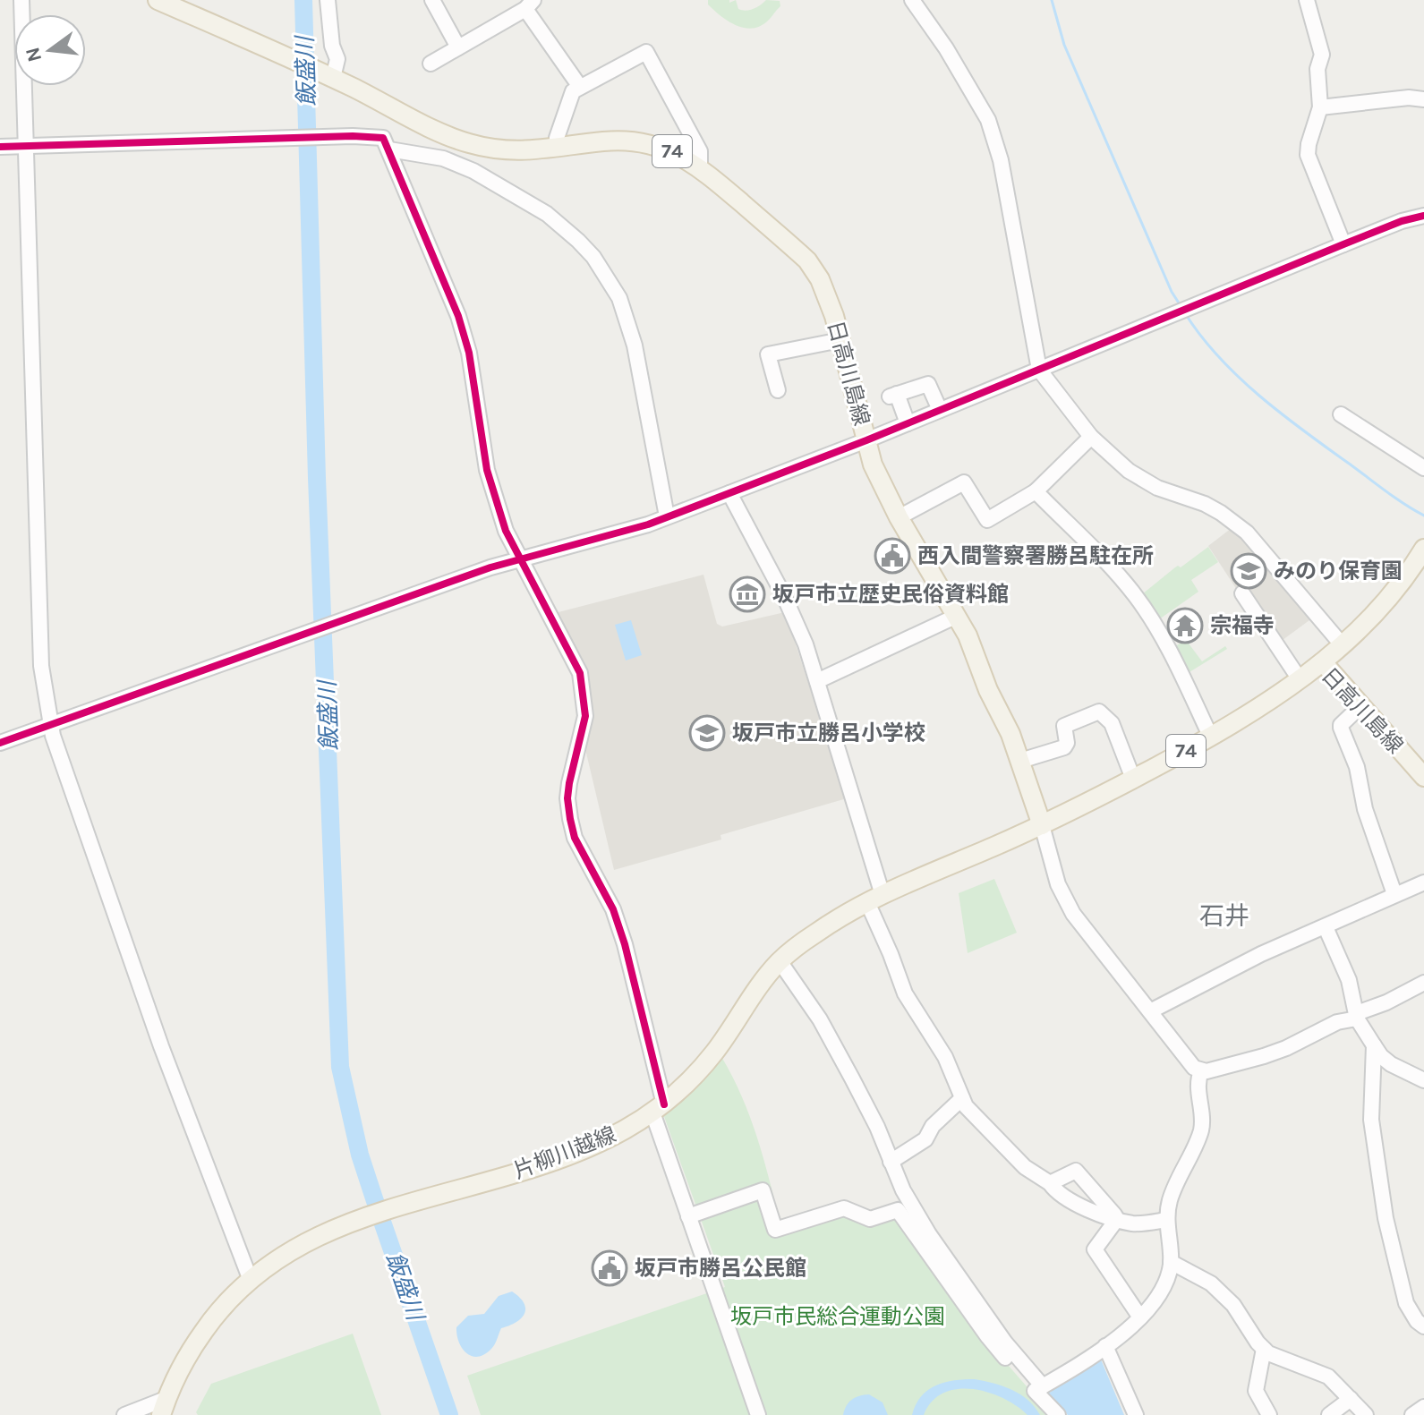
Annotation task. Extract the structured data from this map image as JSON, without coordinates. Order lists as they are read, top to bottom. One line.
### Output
{"streets":{"main road":["74","日高川島線","片柳川越線"]},"crossings":[["日高川島線","片柳川越線"]],"districts":["石井"],"water":["飯盛川"],"parks":["坂戸市民総合運動公園"],"places":{"public building":["西入間警察署勝呂駐在所","坂戸市勝呂公民館"],"school or university":["みのり保育園","坂戸市立勝呂小学校"],"museum":["坂戸市立歴史民俗資料館"],"temple":["宗福寺"]},"north":"left"}
